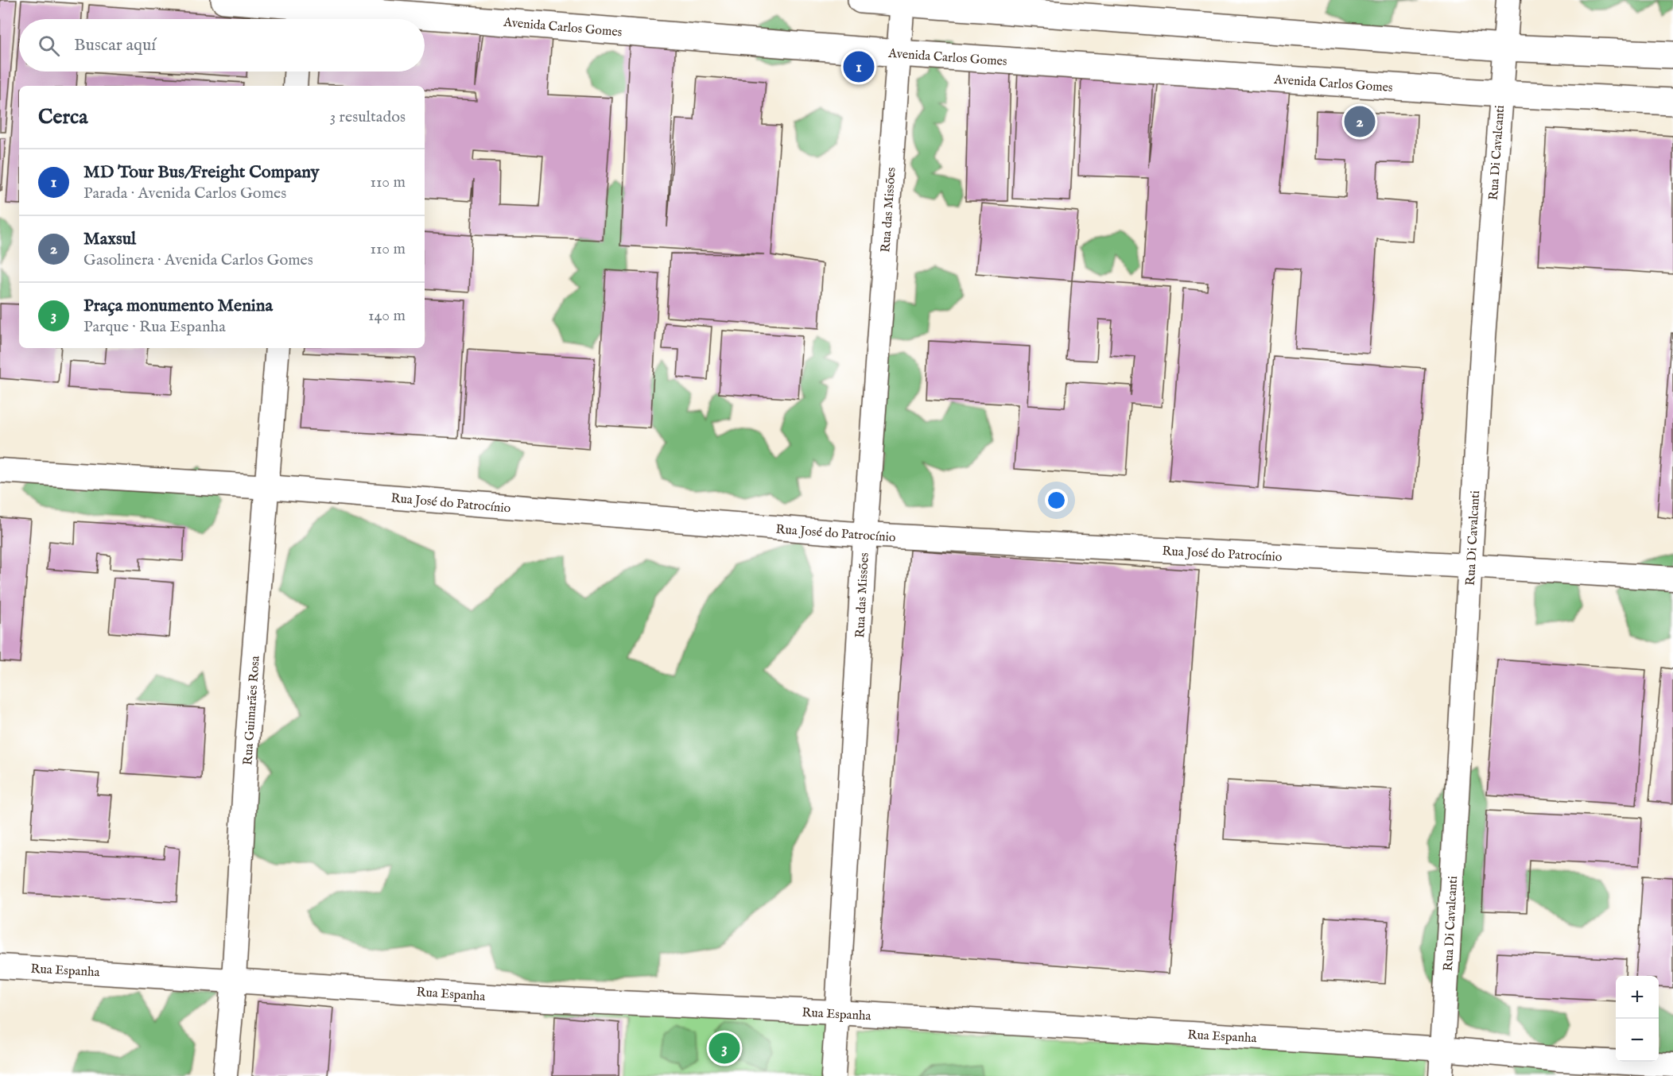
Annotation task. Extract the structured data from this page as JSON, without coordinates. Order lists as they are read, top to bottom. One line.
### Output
{"streets":{"street":["Avenida Carlos Gomes","Rua Di Cavalcanti","Rua das Missões","Rua José do Patrocínio","Rua Guimarães Rosa","Rua Espanha"]},"crossings":[["Avenida Carlos Gomes","Rua Di Cavalcanti"],["Avenida Carlos Gomes","Rua das Missões"],["Rua Di Cavalcanti","Rua José do Patrocínio"],["Rua Di Cavalcanti","Rua Espanha"],["Rua das Missões","Rua José do Patrocínio"],["Rua das Missões","Rua Espanha"],["Rua José do Patrocínio","Rua Guimarães Rosa"],["Rua Guimarães Rosa","Rua Espanha"]],"page":{"search":"Buscar aquí","pins":["1","2","3"],"heading":["Cerca","3 resultados"],"list":[{"mark":"1","name":"MD Tour Bus/Freight Company","note":"Parada · Avenida Carlos Gomes","value":"110 m"},{"mark":"2","name":"Maxsul","note":"Gasolinera · Avenida Carlos Gomes","value":"110 m"},{"mark":"3","name":"Praça monumento Menina","note":"Parque · Rua Espanha","value":"140 m"}],"map_buttons":["+","−"]}}
